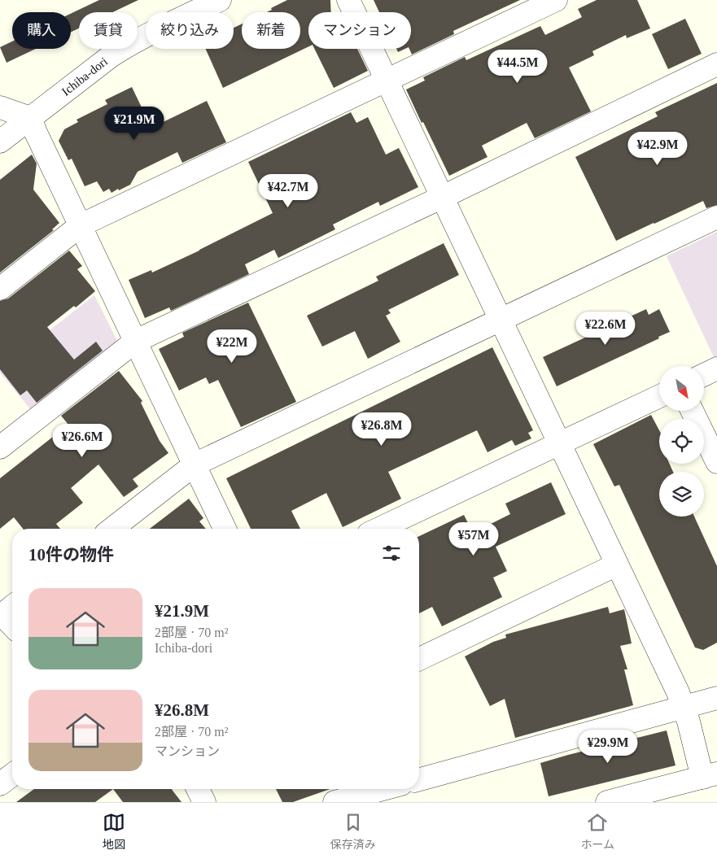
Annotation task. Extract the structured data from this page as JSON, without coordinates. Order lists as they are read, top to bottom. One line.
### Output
{"streets":{"street":["Ichiba-dori"]},"north":"bottom right","page":{"chip":["購入","賃貸","絞り込み","新着","マンション"],"price":["¥44.5M","¥21.9M","¥42.9M","¥42.7M","¥22.6M","¥22M","¥26.8M","¥26.6M","¥57M","¥29.9M"],"heading":"10件の物件","list":[{"name":"¥21.9M","note":"2部屋 · 70 m² · Ichiba-dori"},{"name":"¥26.8M","note":"2部屋 · 70 m² · マンション"}],"tabs":["地図","保存済み","ホーム"]}}
